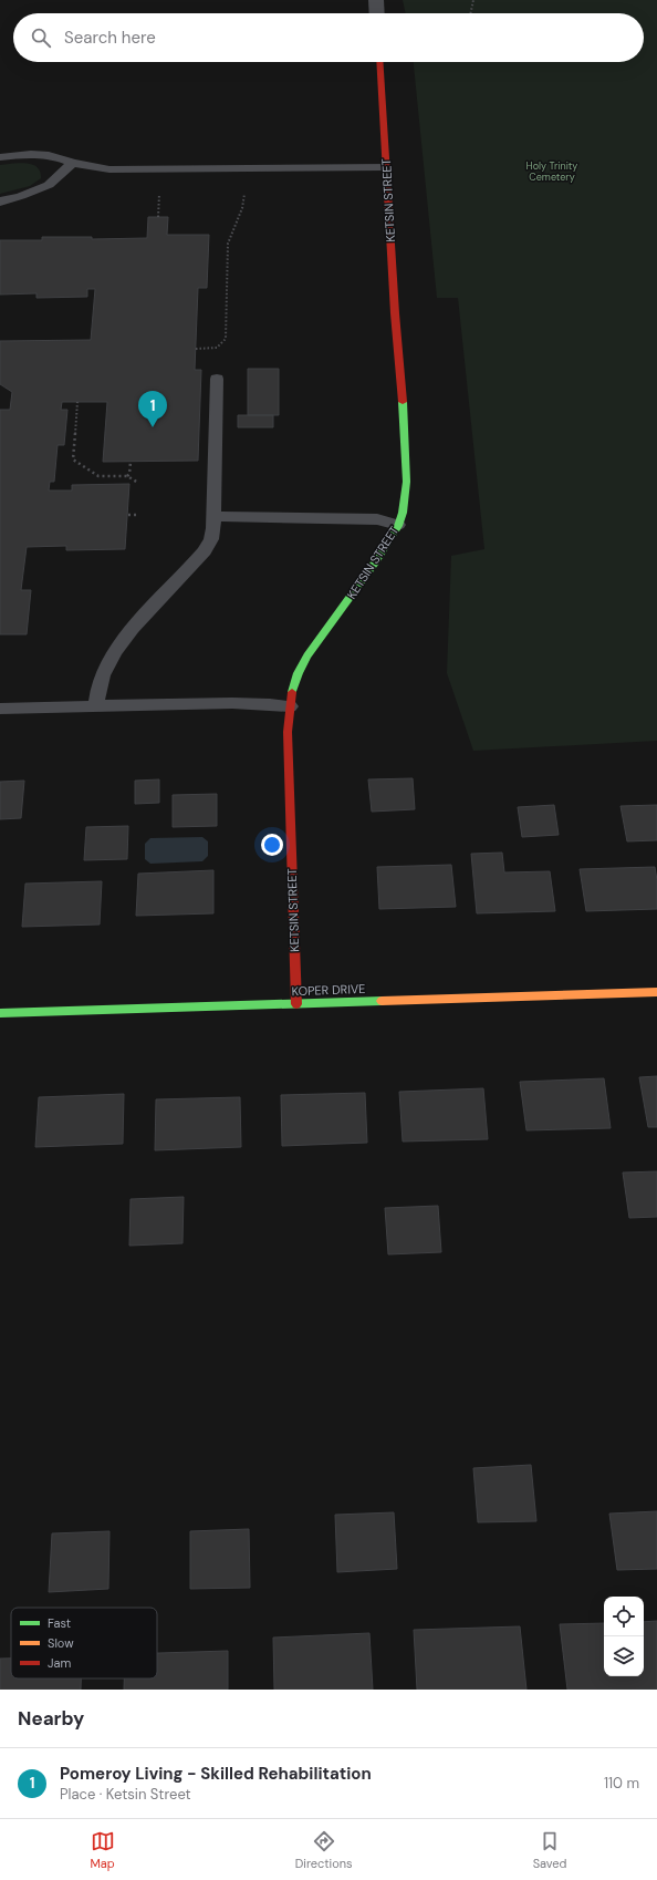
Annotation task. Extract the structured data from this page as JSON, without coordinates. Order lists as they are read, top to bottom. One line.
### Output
{"streets":{"street":["KETSIN STREET","KOPER DRIVE"]},"crossings":[["KETSIN STREET","KOPER DRIVE"]],"parks":["Holy Trinity Cemetery"],"legend":["Fast","Slow","Jam"],"page":{"search":"Search here","pins":"1","heading":"Nearby","list":[{"mark":"1","name":"Pomeroy Living - Skilled Rehabilitation","note":"Place · Ketsin Street","value":"110 m"}],"nav":["Map","Directions","Saved"]}}
